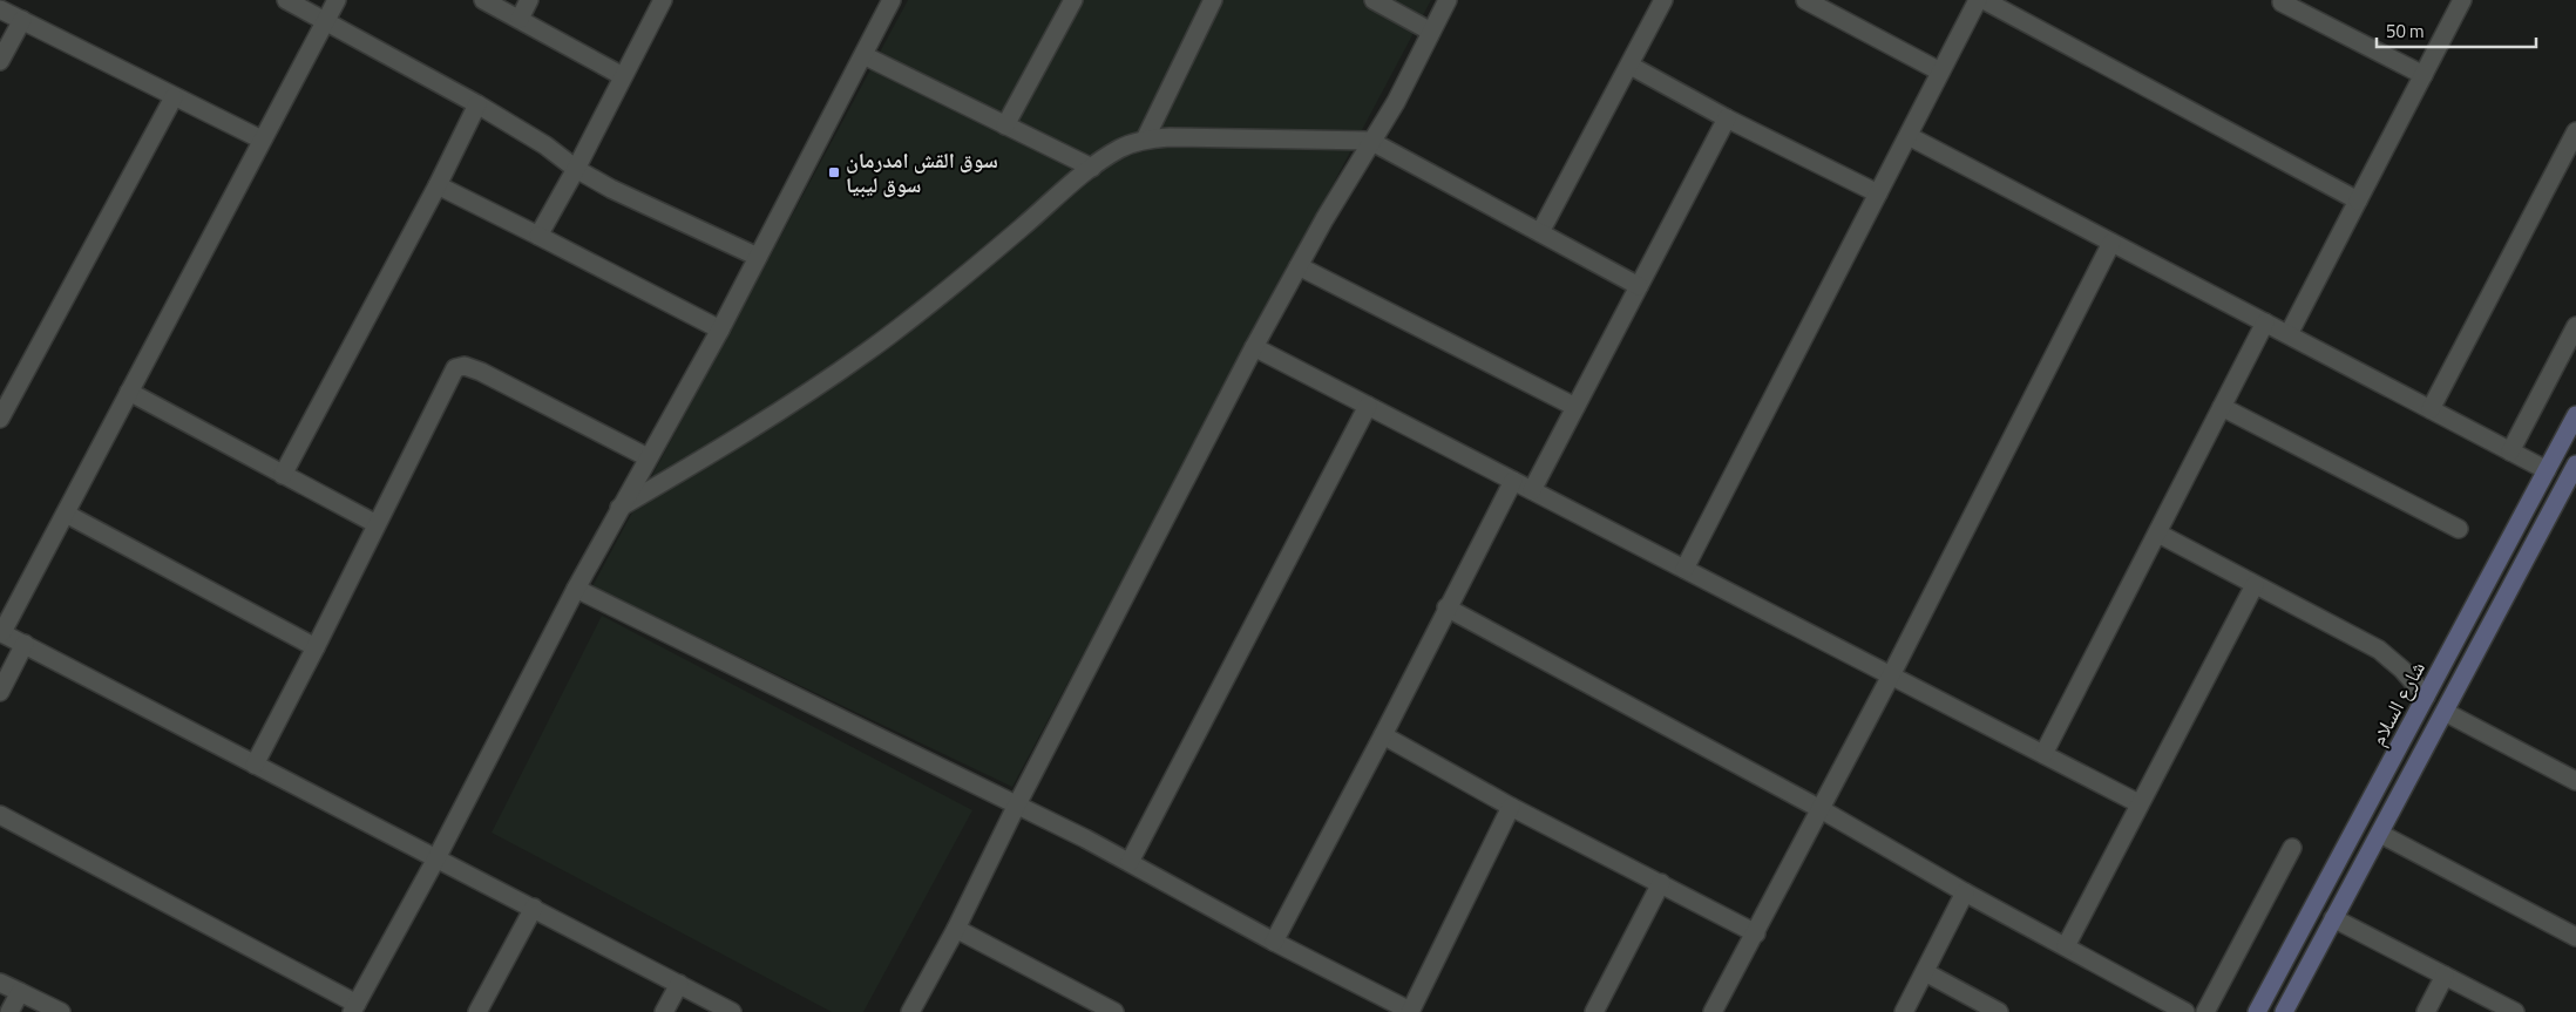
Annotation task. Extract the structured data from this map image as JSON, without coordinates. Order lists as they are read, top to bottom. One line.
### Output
{"streets":{"main road":["شارع السلام"]},"places":{"transit":["سوق القش امدرمان سوق ليبيا"]},"scale_bar":"50 m"}
